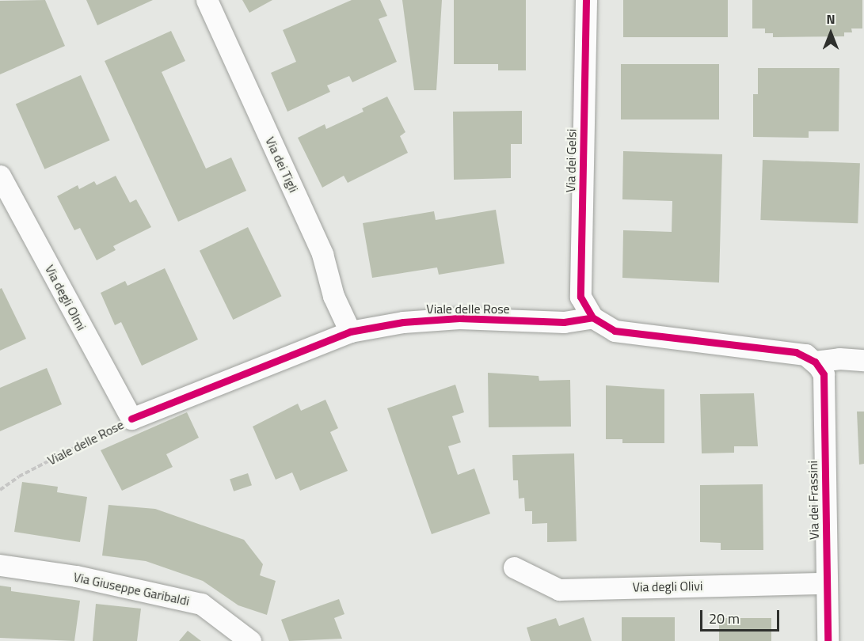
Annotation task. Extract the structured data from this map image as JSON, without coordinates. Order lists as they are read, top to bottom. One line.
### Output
{"streets":{"street":["Via dei Gelsi","Via dei Tigli","Via degli Olmi","Viale delle Rose","Via dei Frassini","Via degli Olivi","Via Giuseppe Garibaldi"]},"crossings":[["Via dei Gelsi","Viale delle Rose"],["Via dei Tigli","Viale delle Rose"],["Via degli Olmi","Viale delle Rose"],["Via dei Frassini","Via degli Olivi"]],"scale_bar":"20 m","north":"top"}
